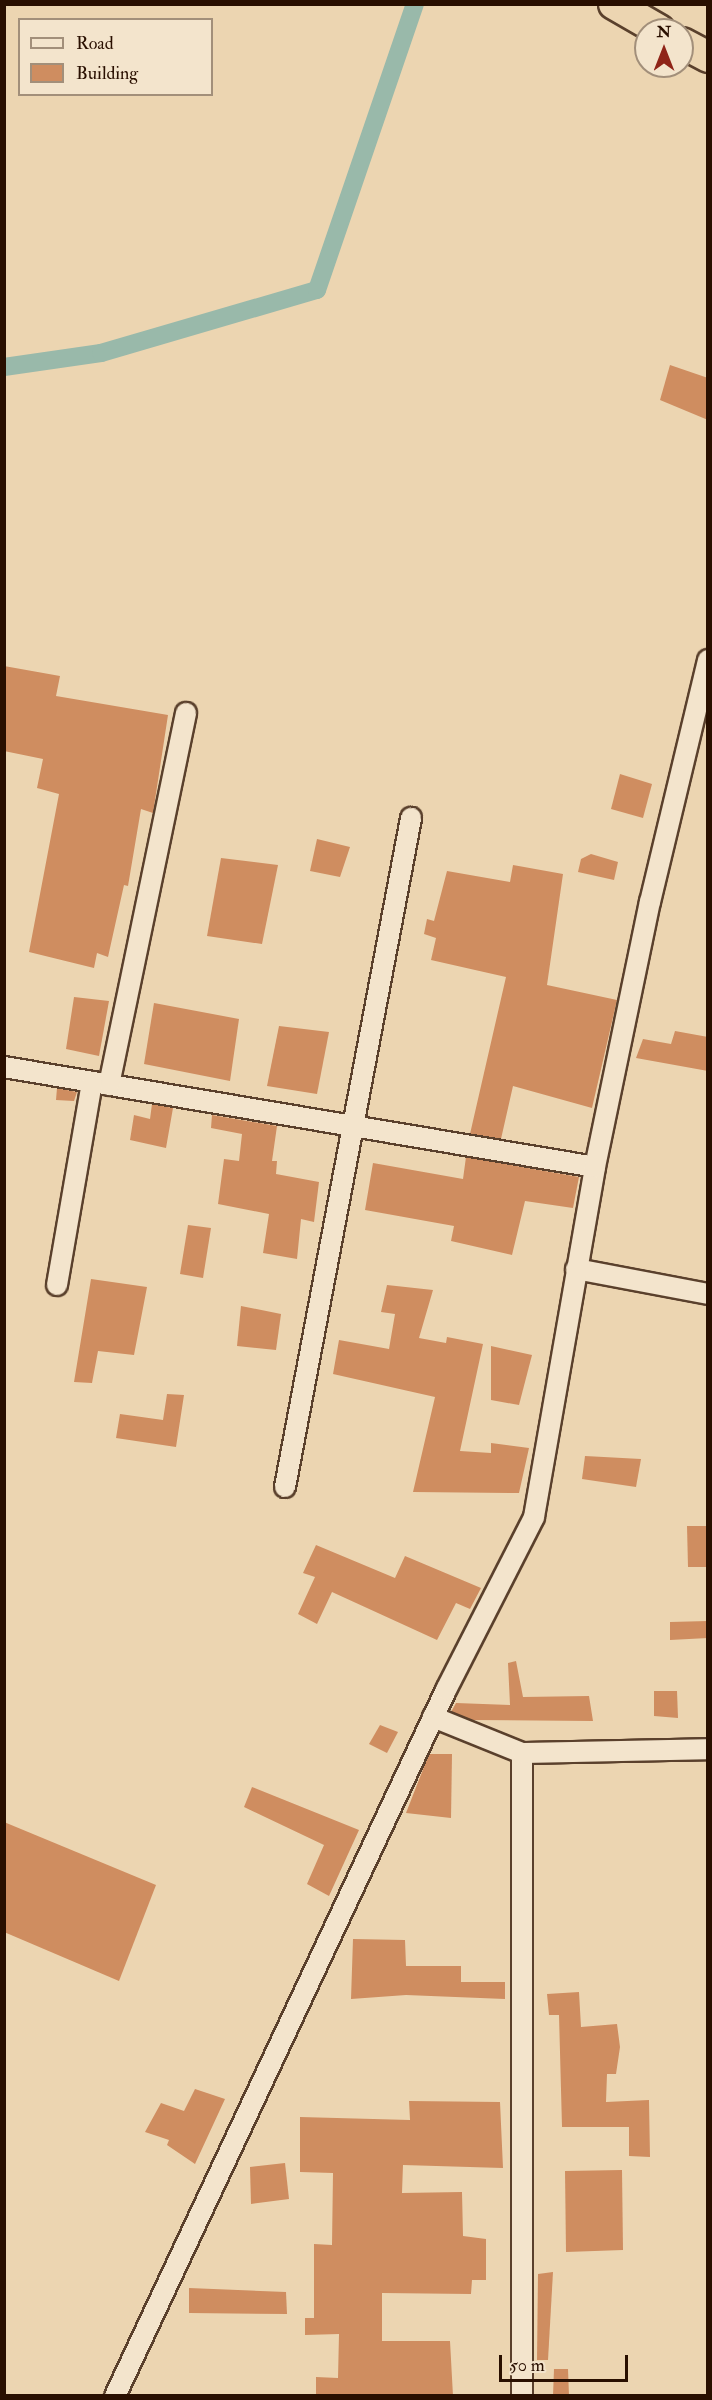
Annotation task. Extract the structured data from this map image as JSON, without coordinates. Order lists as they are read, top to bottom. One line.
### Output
{"legend":["Road","Building"],"scale_bar":"50 m","north":"top"}
